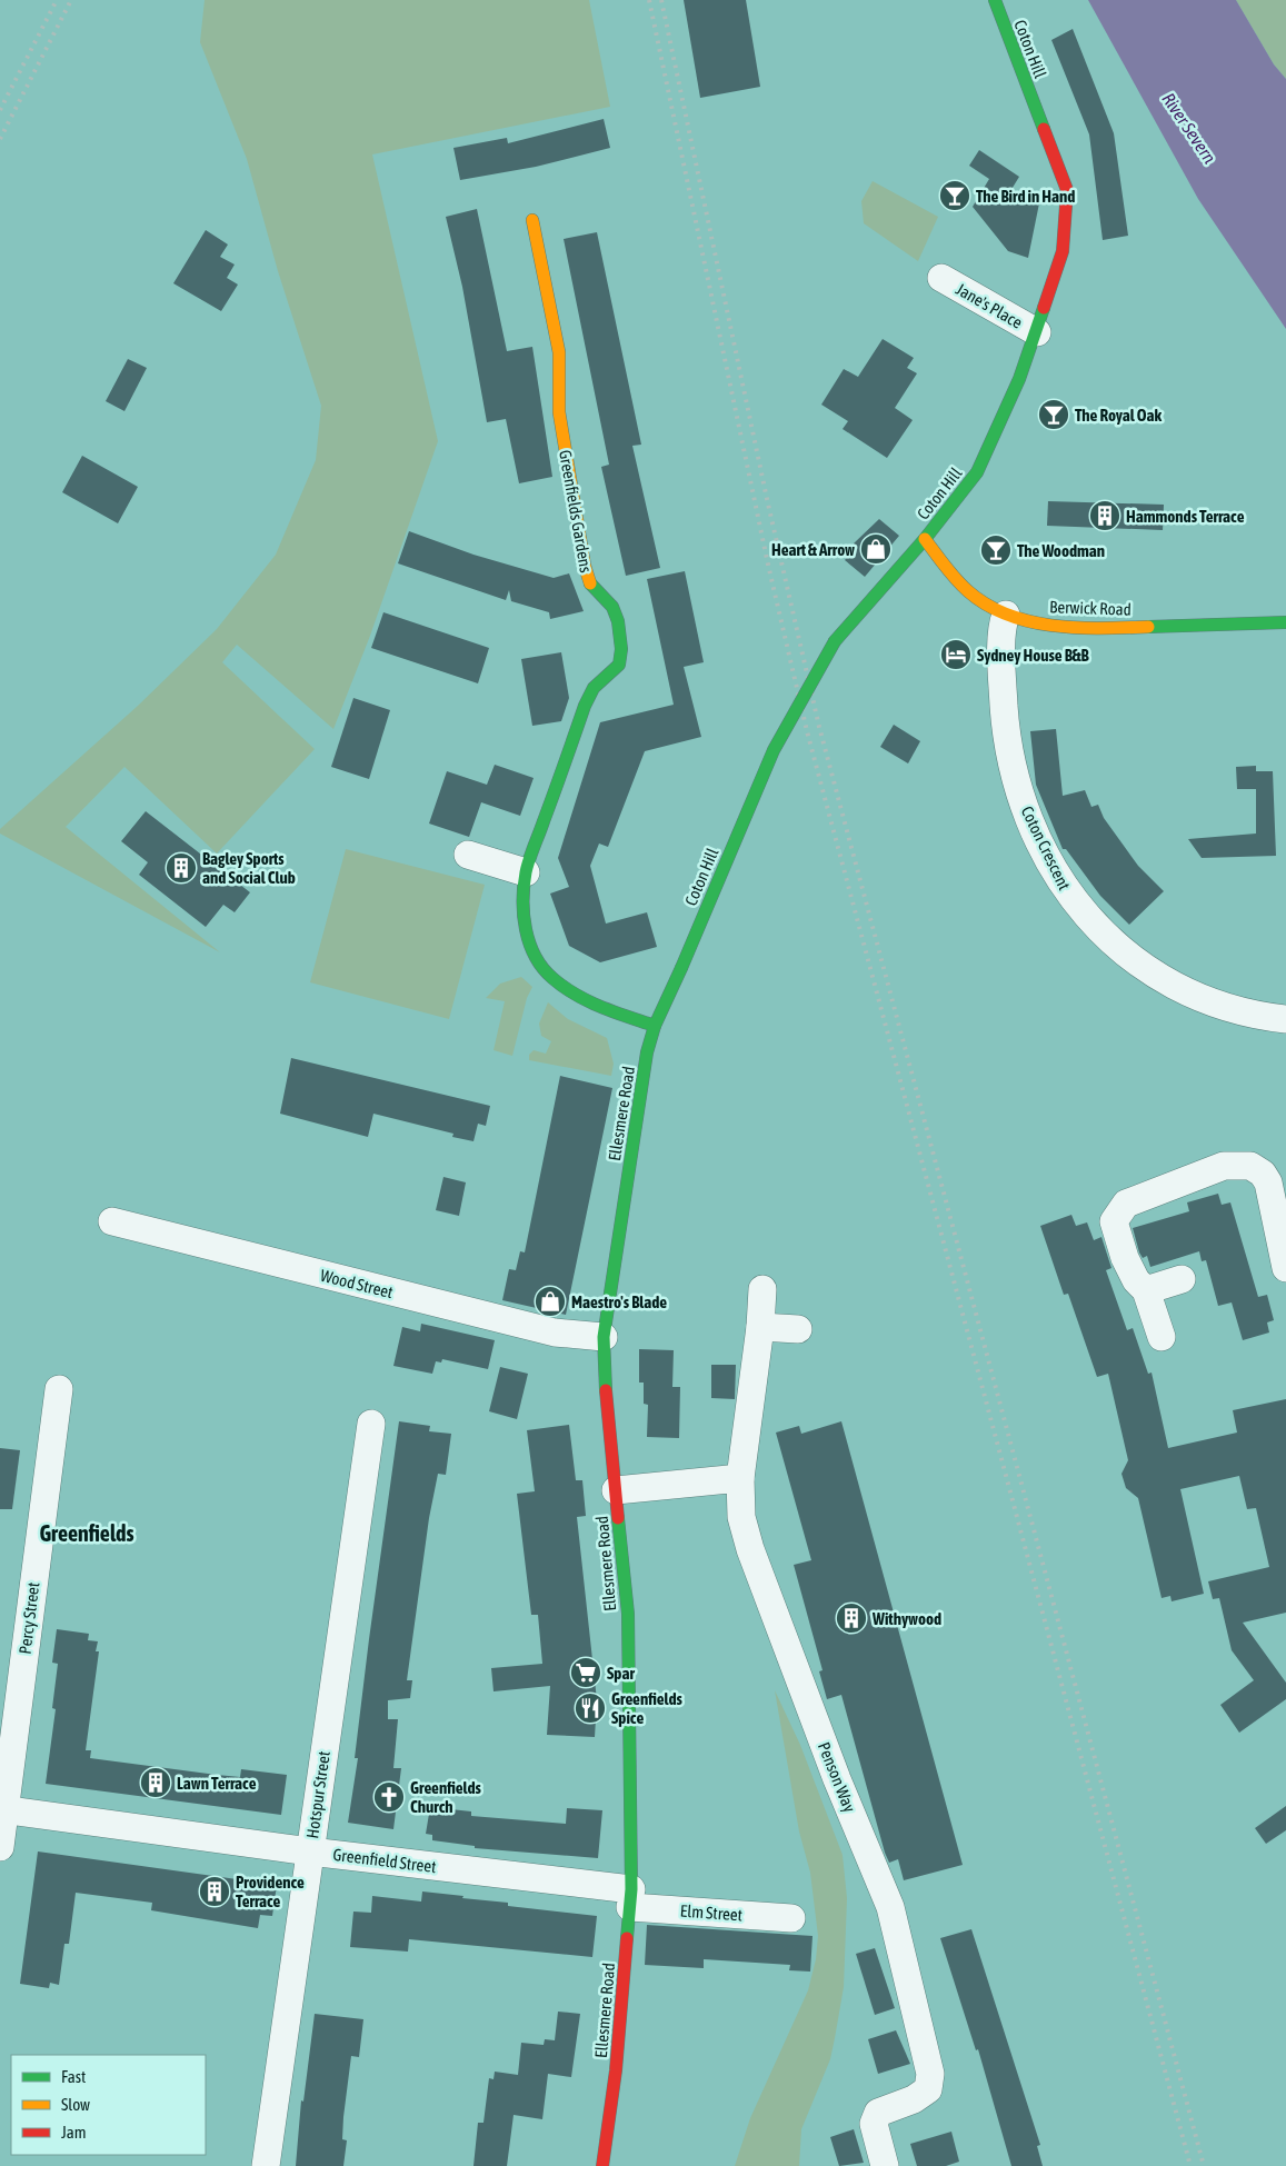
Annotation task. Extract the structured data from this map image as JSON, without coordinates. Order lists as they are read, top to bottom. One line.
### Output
{"streets":{"main road":["Coton Hill","Greenfields Gardens","Berwick Road","Ellesmere Road"],"street":["Jane's Place","Coton Crescent","Wood Street","Percy Street","Penson Way","Hotspur Street","Greenfield Street","Elm Street"]},"crossings":[["Coton Hill","Jane's Place"],["Coton Hill","Berwick Road"],["Coton Hill","Ellesmere Road"],["Greenfields Gardens","Ellesmere Road"],["Berwick Road","Coton Crescent"],["Ellesmere Road","Wood Street"],["Ellesmere Road","Greenfield Street"],["Ellesmere Road","Elm Street"],["Percy Street","Greenfield Street"],["Hotspur Street","Greenfield Street"],["Greenfield Street","Elm Street"]],"districts":["Greenfields"],"water":["River Severn"],"places":{"bar":["The Bird in Hand","The Royal Oak","The Woodman"],"building":["Hammonds Terrace","Bagley Sports and Social Club","Withywood","Lawn Terrace","Providence Terrace"],"shop":["Heart & Arrow","Maestro's Blade"],"hotel":["Sydney House B&B"],"supermarket":["Spar"],"restaurant":["Greenfields Spice"],"church":["Greenfields Church"]},"legend":["Fast","Slow","Jam"]}
